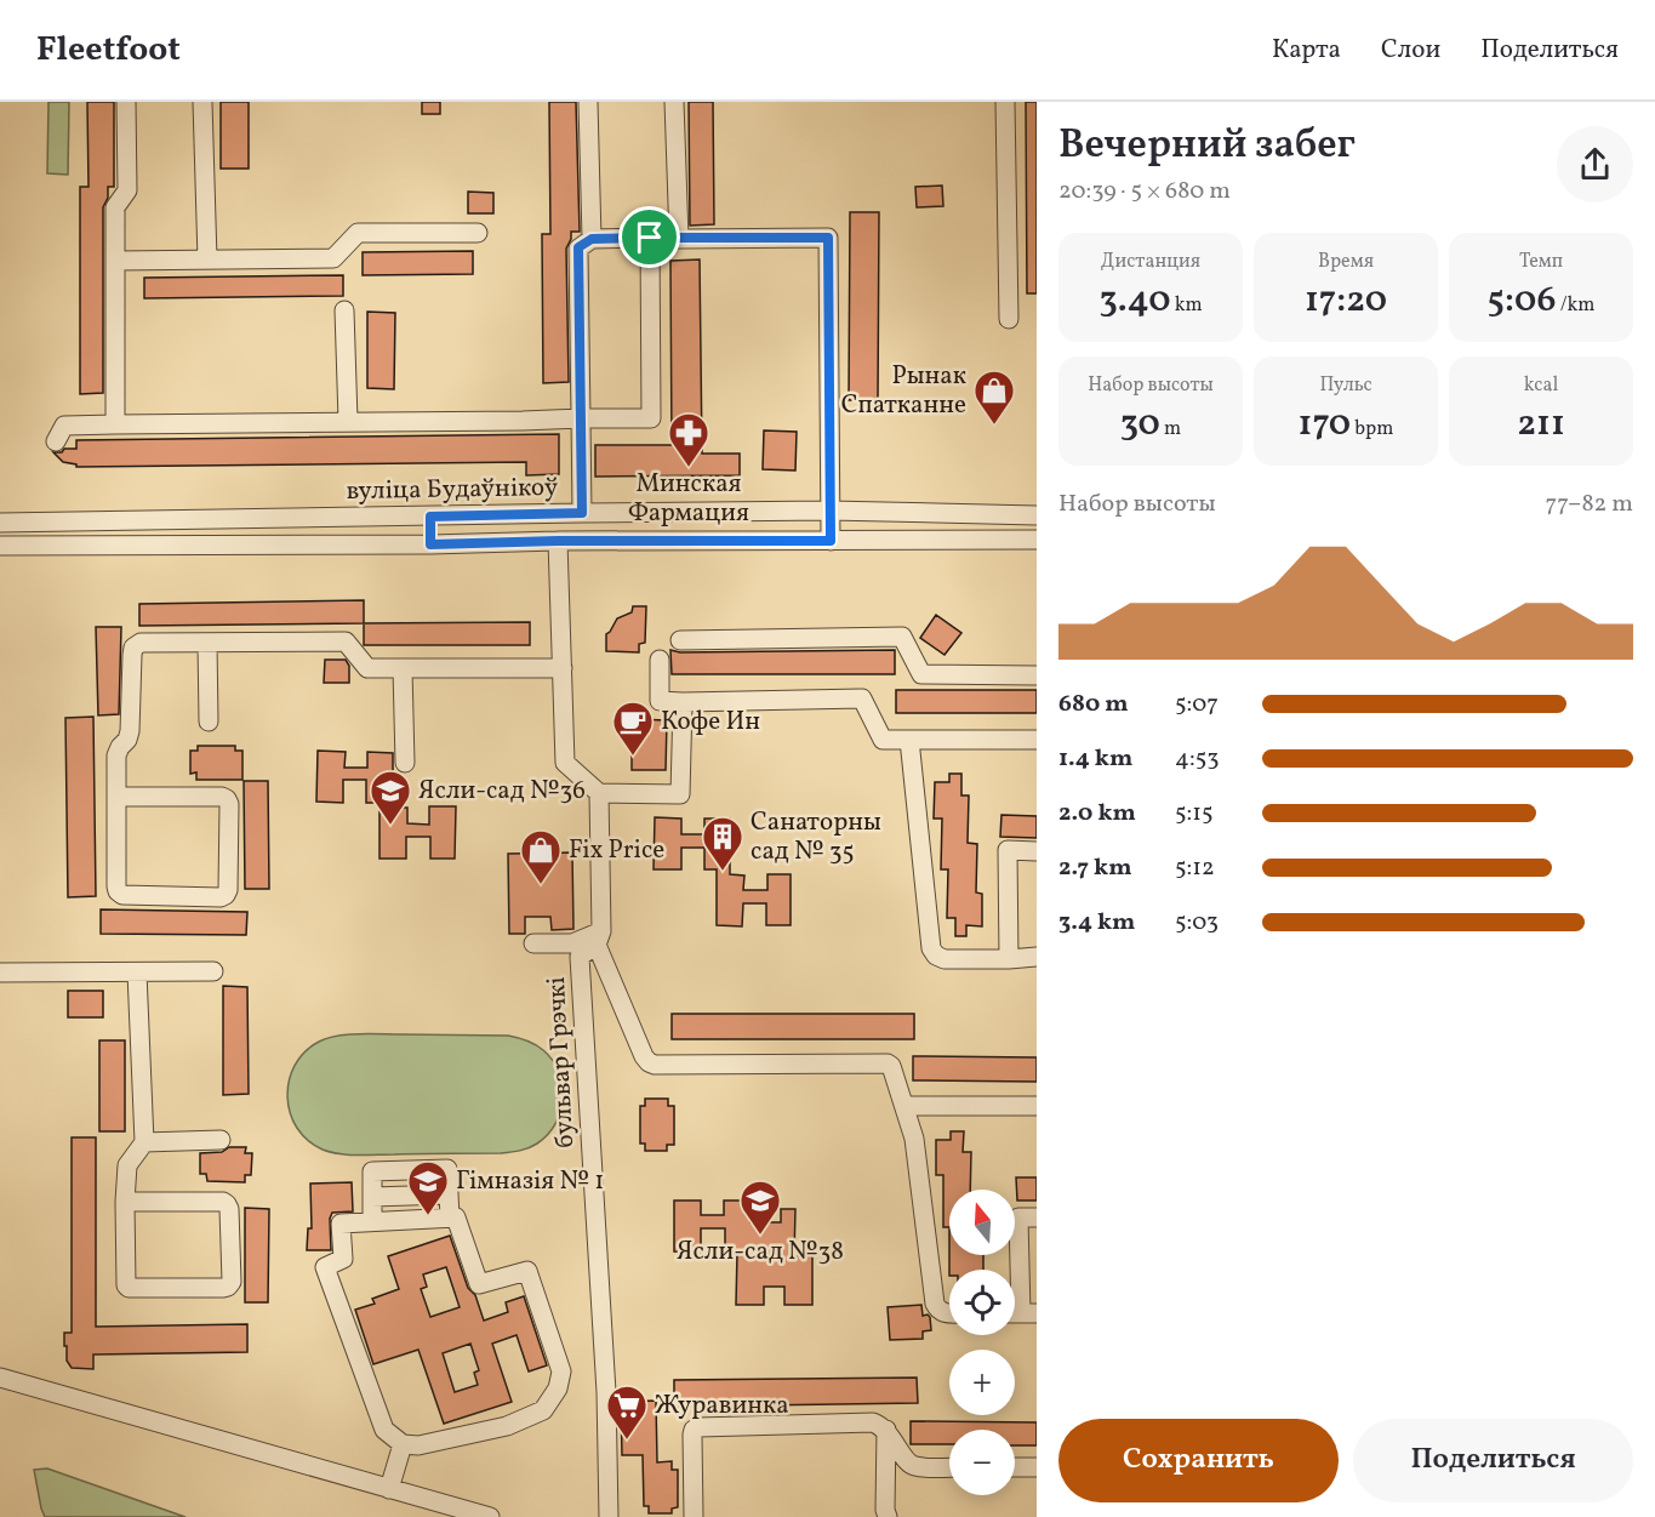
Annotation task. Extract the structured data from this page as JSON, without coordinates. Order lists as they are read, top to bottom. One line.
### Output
{"streets":{"street":["вуліца Будаўнікоў","бульвар Грэчкі"]},"places":{"shop":["Рынак Спатканне","Fix Price"],"pharmacy":["Минская Фармация"],"cafe":["Кофе Ин"],"school or university":["Ясли-сад №36","Гімназія № 1","Ясли-сад №38"],"building":["Санаторны сад № 35"],"supermarket":["Журавинка"]},"north":"top","page":{"header":"Fleetfoot","nav":["Карта","Слои","Поделиться"],"heading":["Вечерний забег","20:39 · 5 × 680 m"],"stats":[["Дистанция","3.40 km"],["Время","17:20"],["Темп","5:06 /km"],["Набор высоты","30 m"],["Пульс","170 bpm"],["kcal","211"]],"chart":["Набор высоты","77–82 m"],"list":[{"name":"680 m","note":"5:07"},{"name":"1.4 km","note":"4:53"},{"name":"2.0 km","note":"5:15"},{"name":"2.7 km","note":"5:12"},{"name":"3.4 km","note":"5:03"}],"map_buttons":["+","−"],"buttons":["Сохранить","Поделиться"]}}
